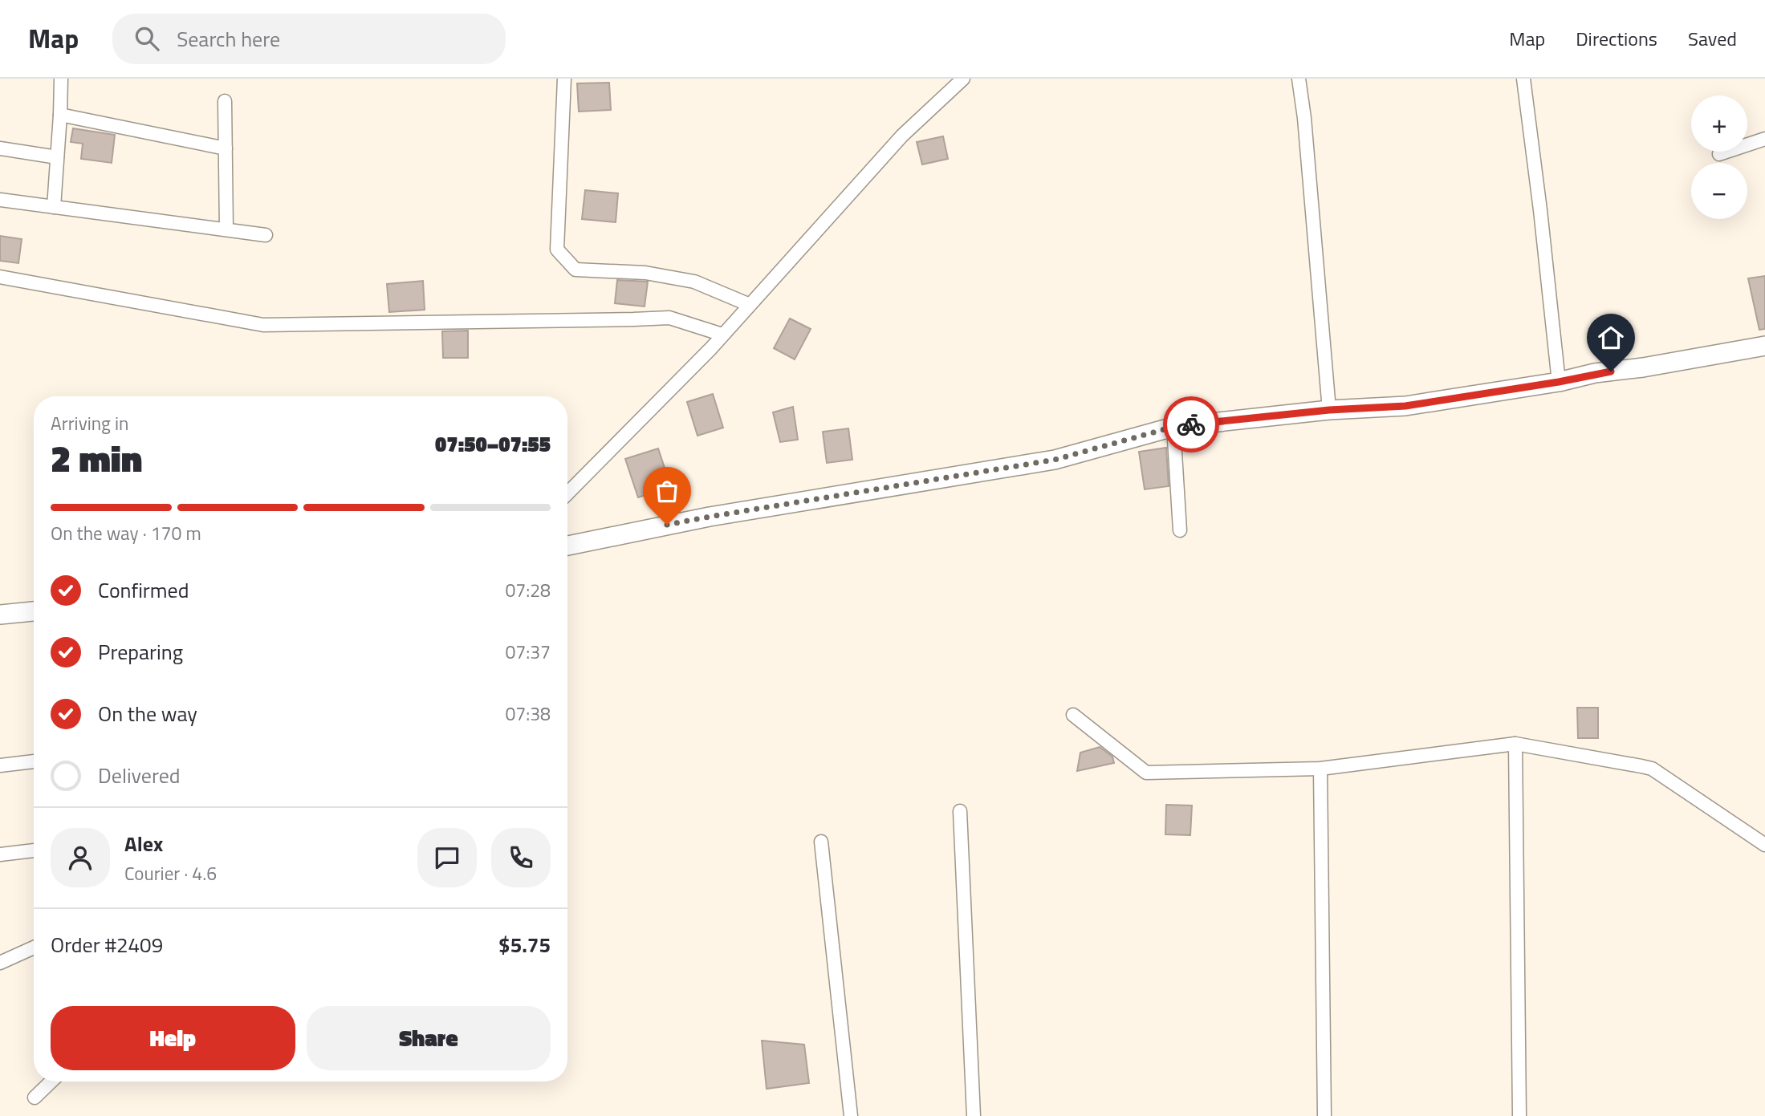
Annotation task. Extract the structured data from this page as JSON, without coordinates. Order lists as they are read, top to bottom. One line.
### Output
{"page":{"header":"Map","search":"Search here","nav":["Map","Directions","Saved"],"map_buttons":["+","−"],"heading":["2 min","Arriving in","07:50–07:55"],"panel":["Alex","Courier · 4.6","Order #2409","$5.75"],"bar":"On the way · 170 m","list":[["Confirmed","07:28"],["Preparing","07:37"],["On the way","07:38"],"Delivered"],"buttons":["Help","Share"]}}
